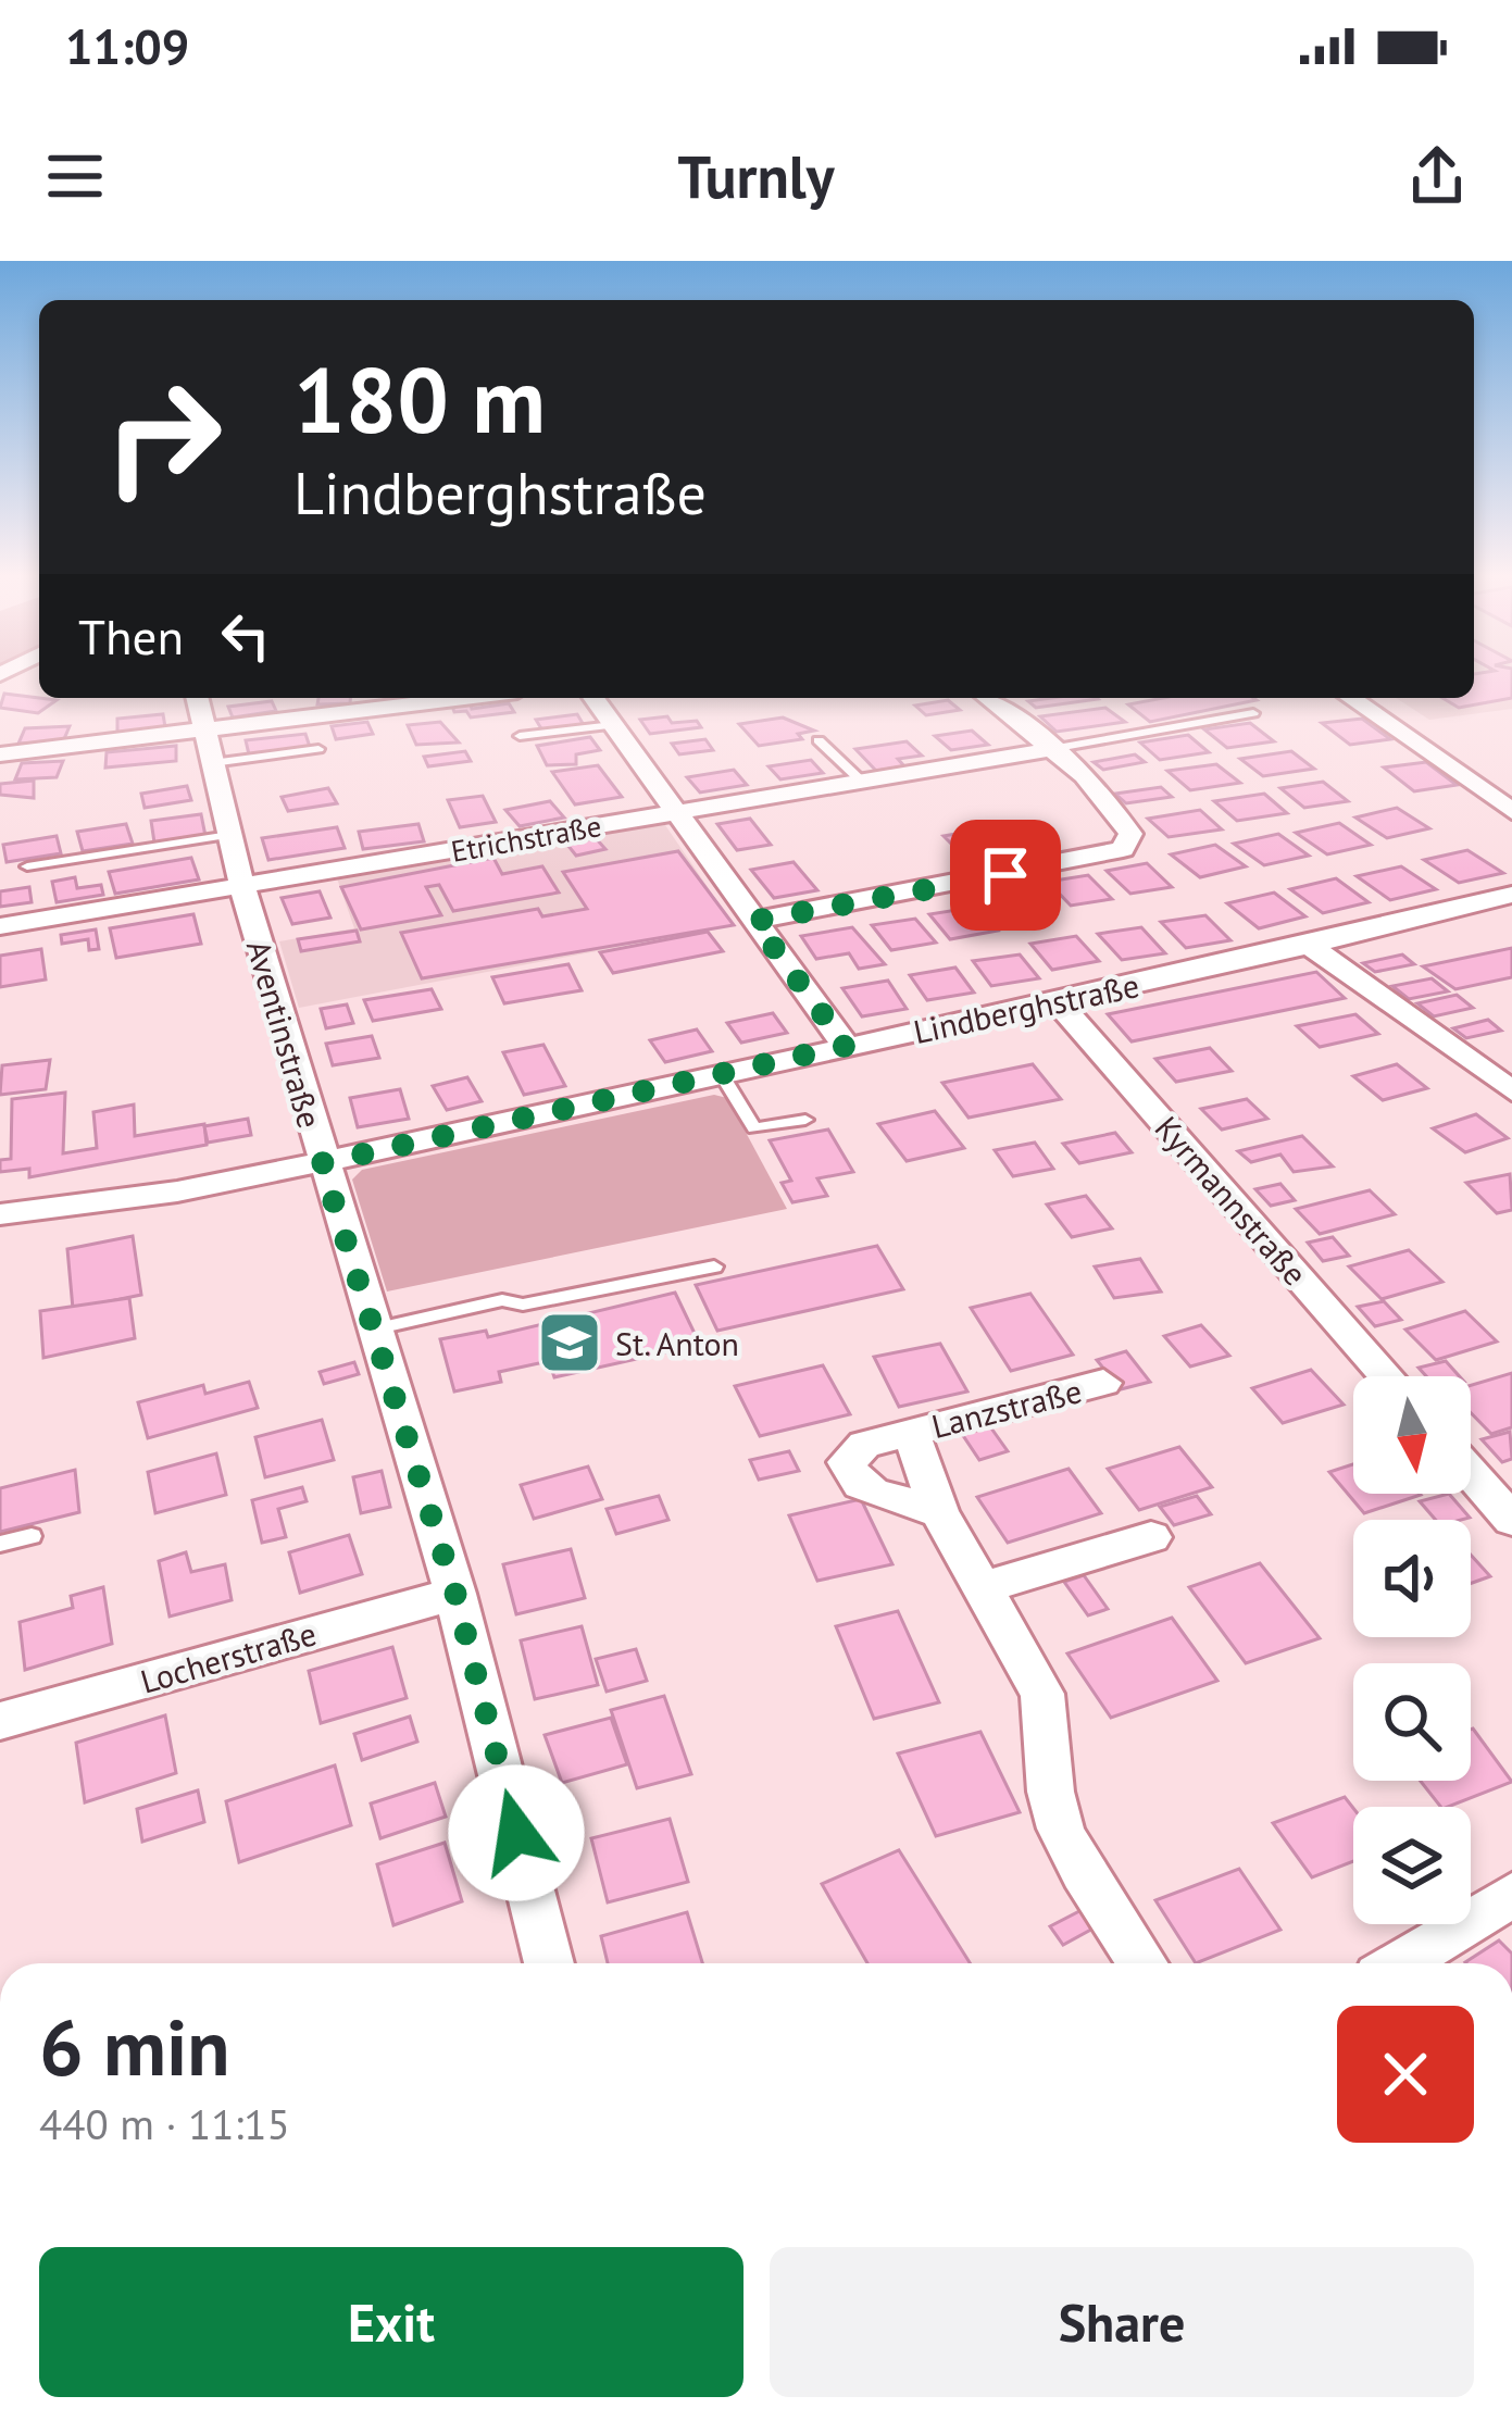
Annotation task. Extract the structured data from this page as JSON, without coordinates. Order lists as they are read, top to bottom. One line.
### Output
{"streets":{"street":["Etrichstraße","Lindberghstraße","Aventinstraße","Kyrmannstraße","Lanzstraße","Locherstraße"]},"crossings":[["Etrichstraße","Aventinstraße"],["Lindberghstraße","Aventinstraße"],["Lindberghstraße","Kyrmannstraße"],["Aventinstraße","Locherstraße"]],"places":{"school or university":["St. Anton"]},"north":"bottom","page":{"status":"11:09","header":"Turnly","turn":["180 m","Lindberghstraße"],"then":"Then","heading":["6 min","440 m · 11:15"],"buttons":["Exit","Share"]}}
